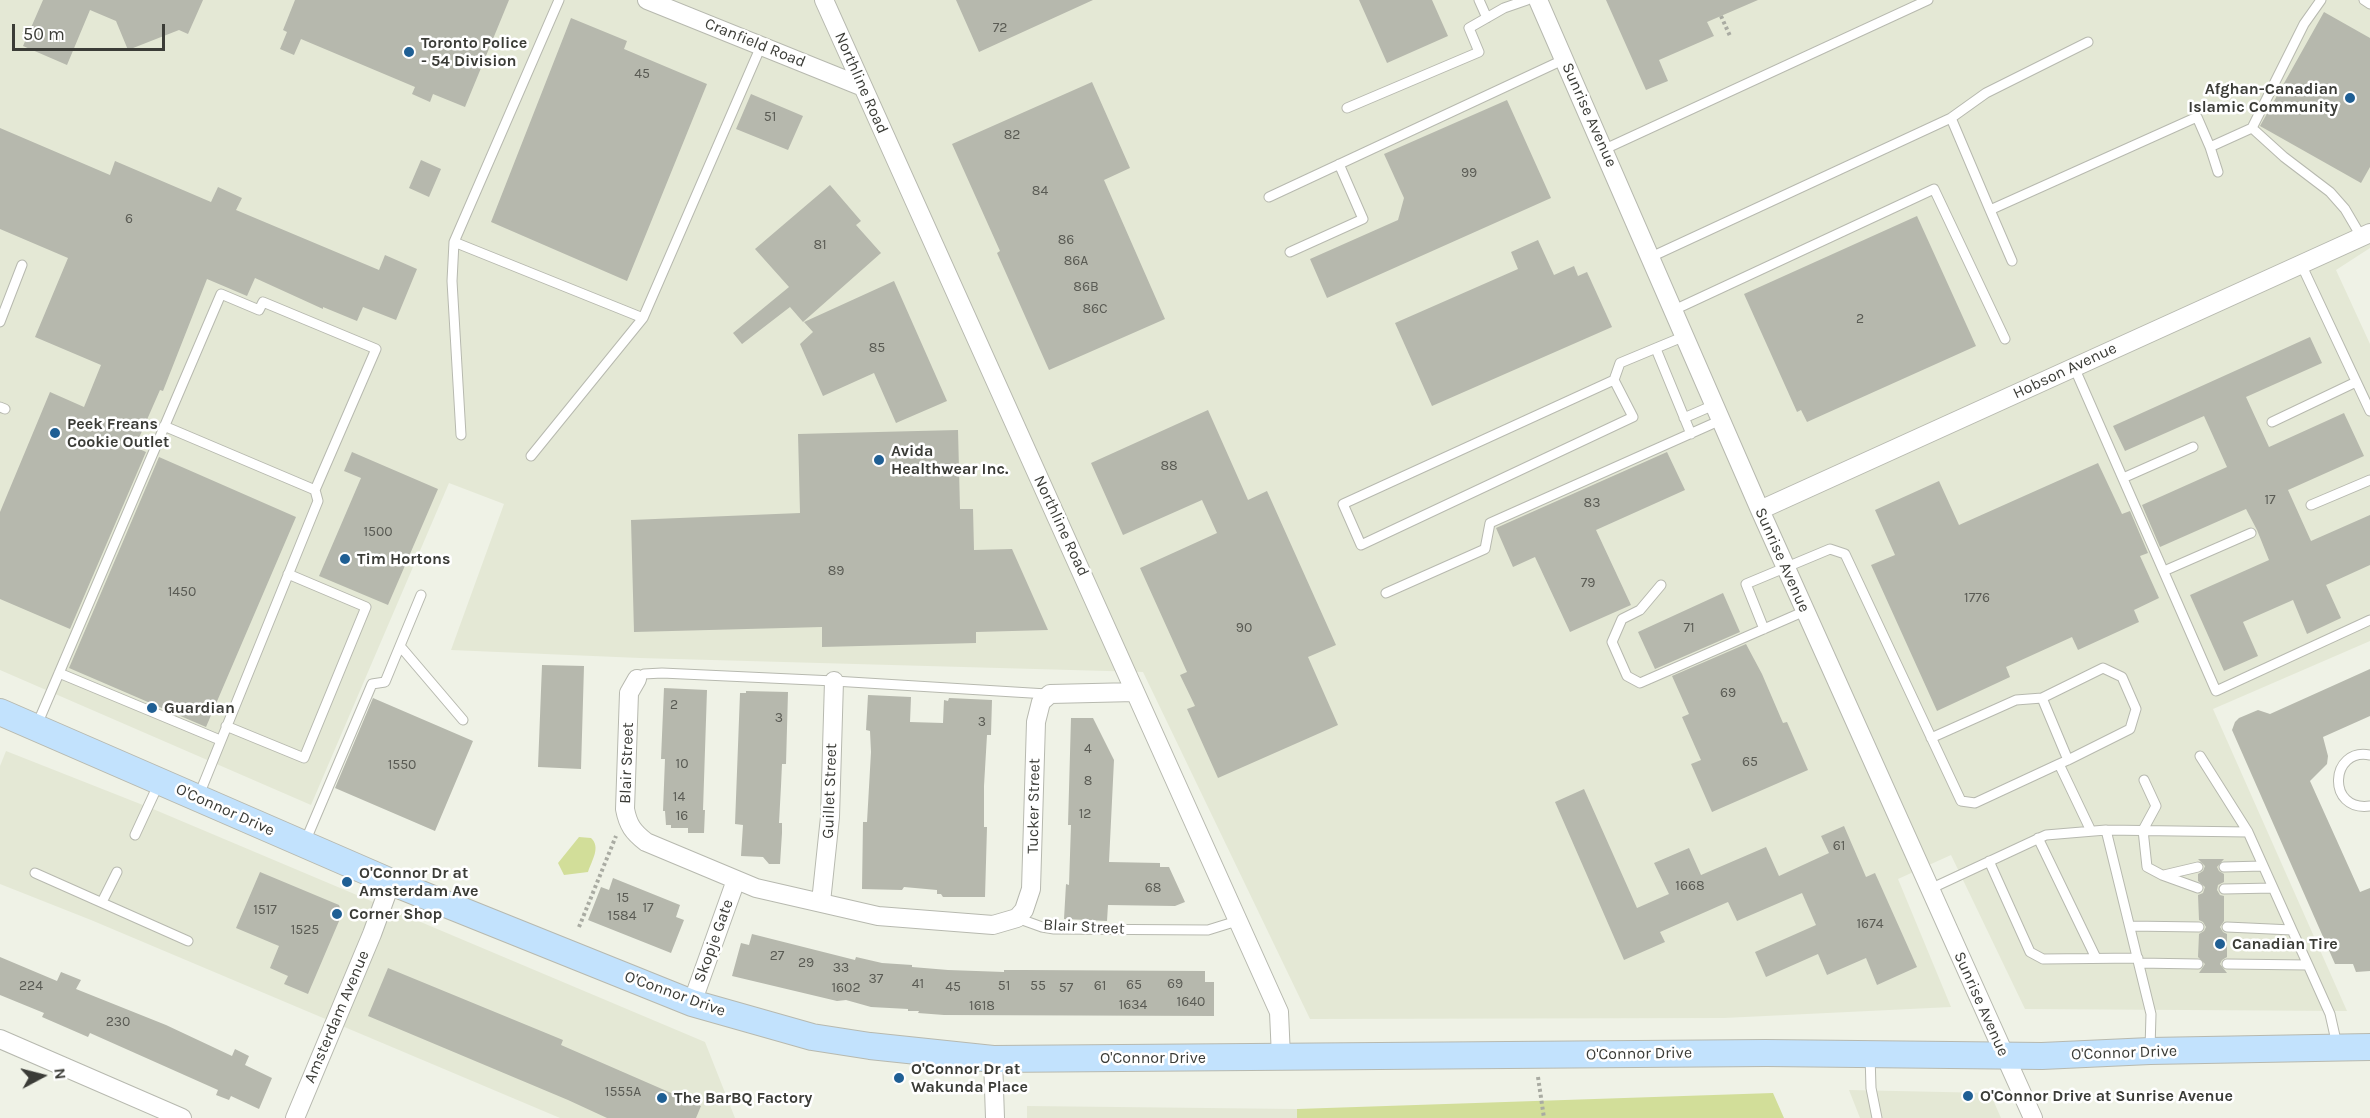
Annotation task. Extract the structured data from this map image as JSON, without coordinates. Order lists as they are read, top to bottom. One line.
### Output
{"streets":{"main road":["O'Connor Drive"],"street":["Cranfield Road","Northline Road","Sunrise Avenue","Hobson Avenue","Blair Street","Guillet Street","Tucker Street","Skopje Gate","Amsterdam Avenue"]},"crossings":[["Cranfield Road","Northline Road"],["Northline Road","Blair Street"],["Northline Road","O'Connor Drive"],["Sunrise Avenue","Hobson Avenue"],["Sunrise Avenue","O'Connor Drive"],["Blair Street","Guillet Street"],["Blair Street","Tucker Street"],["Blair Street","Skopje Gate"],["O'Connor Drive","Skopje Gate"],["O'Connor Drive","Amsterdam Avenue"]],"places":["Toronto Police - 54 Division","Afghan-Canadian Islamic Community","Peek Freans Cookie Outlet","Avida Healthwear Inc.","Tim Hortons","Guardian","O'Connor Dr at Amsterdam Ave","Corner Shop","Canadian Tire","O'Connor Dr at Wakunda Place","O'Connor Drive at Sunrise Avenue","The BarBQ Factory"],"house_numbers":["72","45","51","82","99","84","6","86","81","86A","86B","86C","2","85","88","17","83","1500","89","79","1450","1776","90","71","69","2","3","3","4","65","10","1550","8","14","12","16","61","1668","68","15","17","1517","1584","1674","1525","27","29","33","37","41","69","65","224","51","55","61","45","1602","57","1640","1634","1618","230","1555A"],"scale_bar":"50 m","north":"right"}
